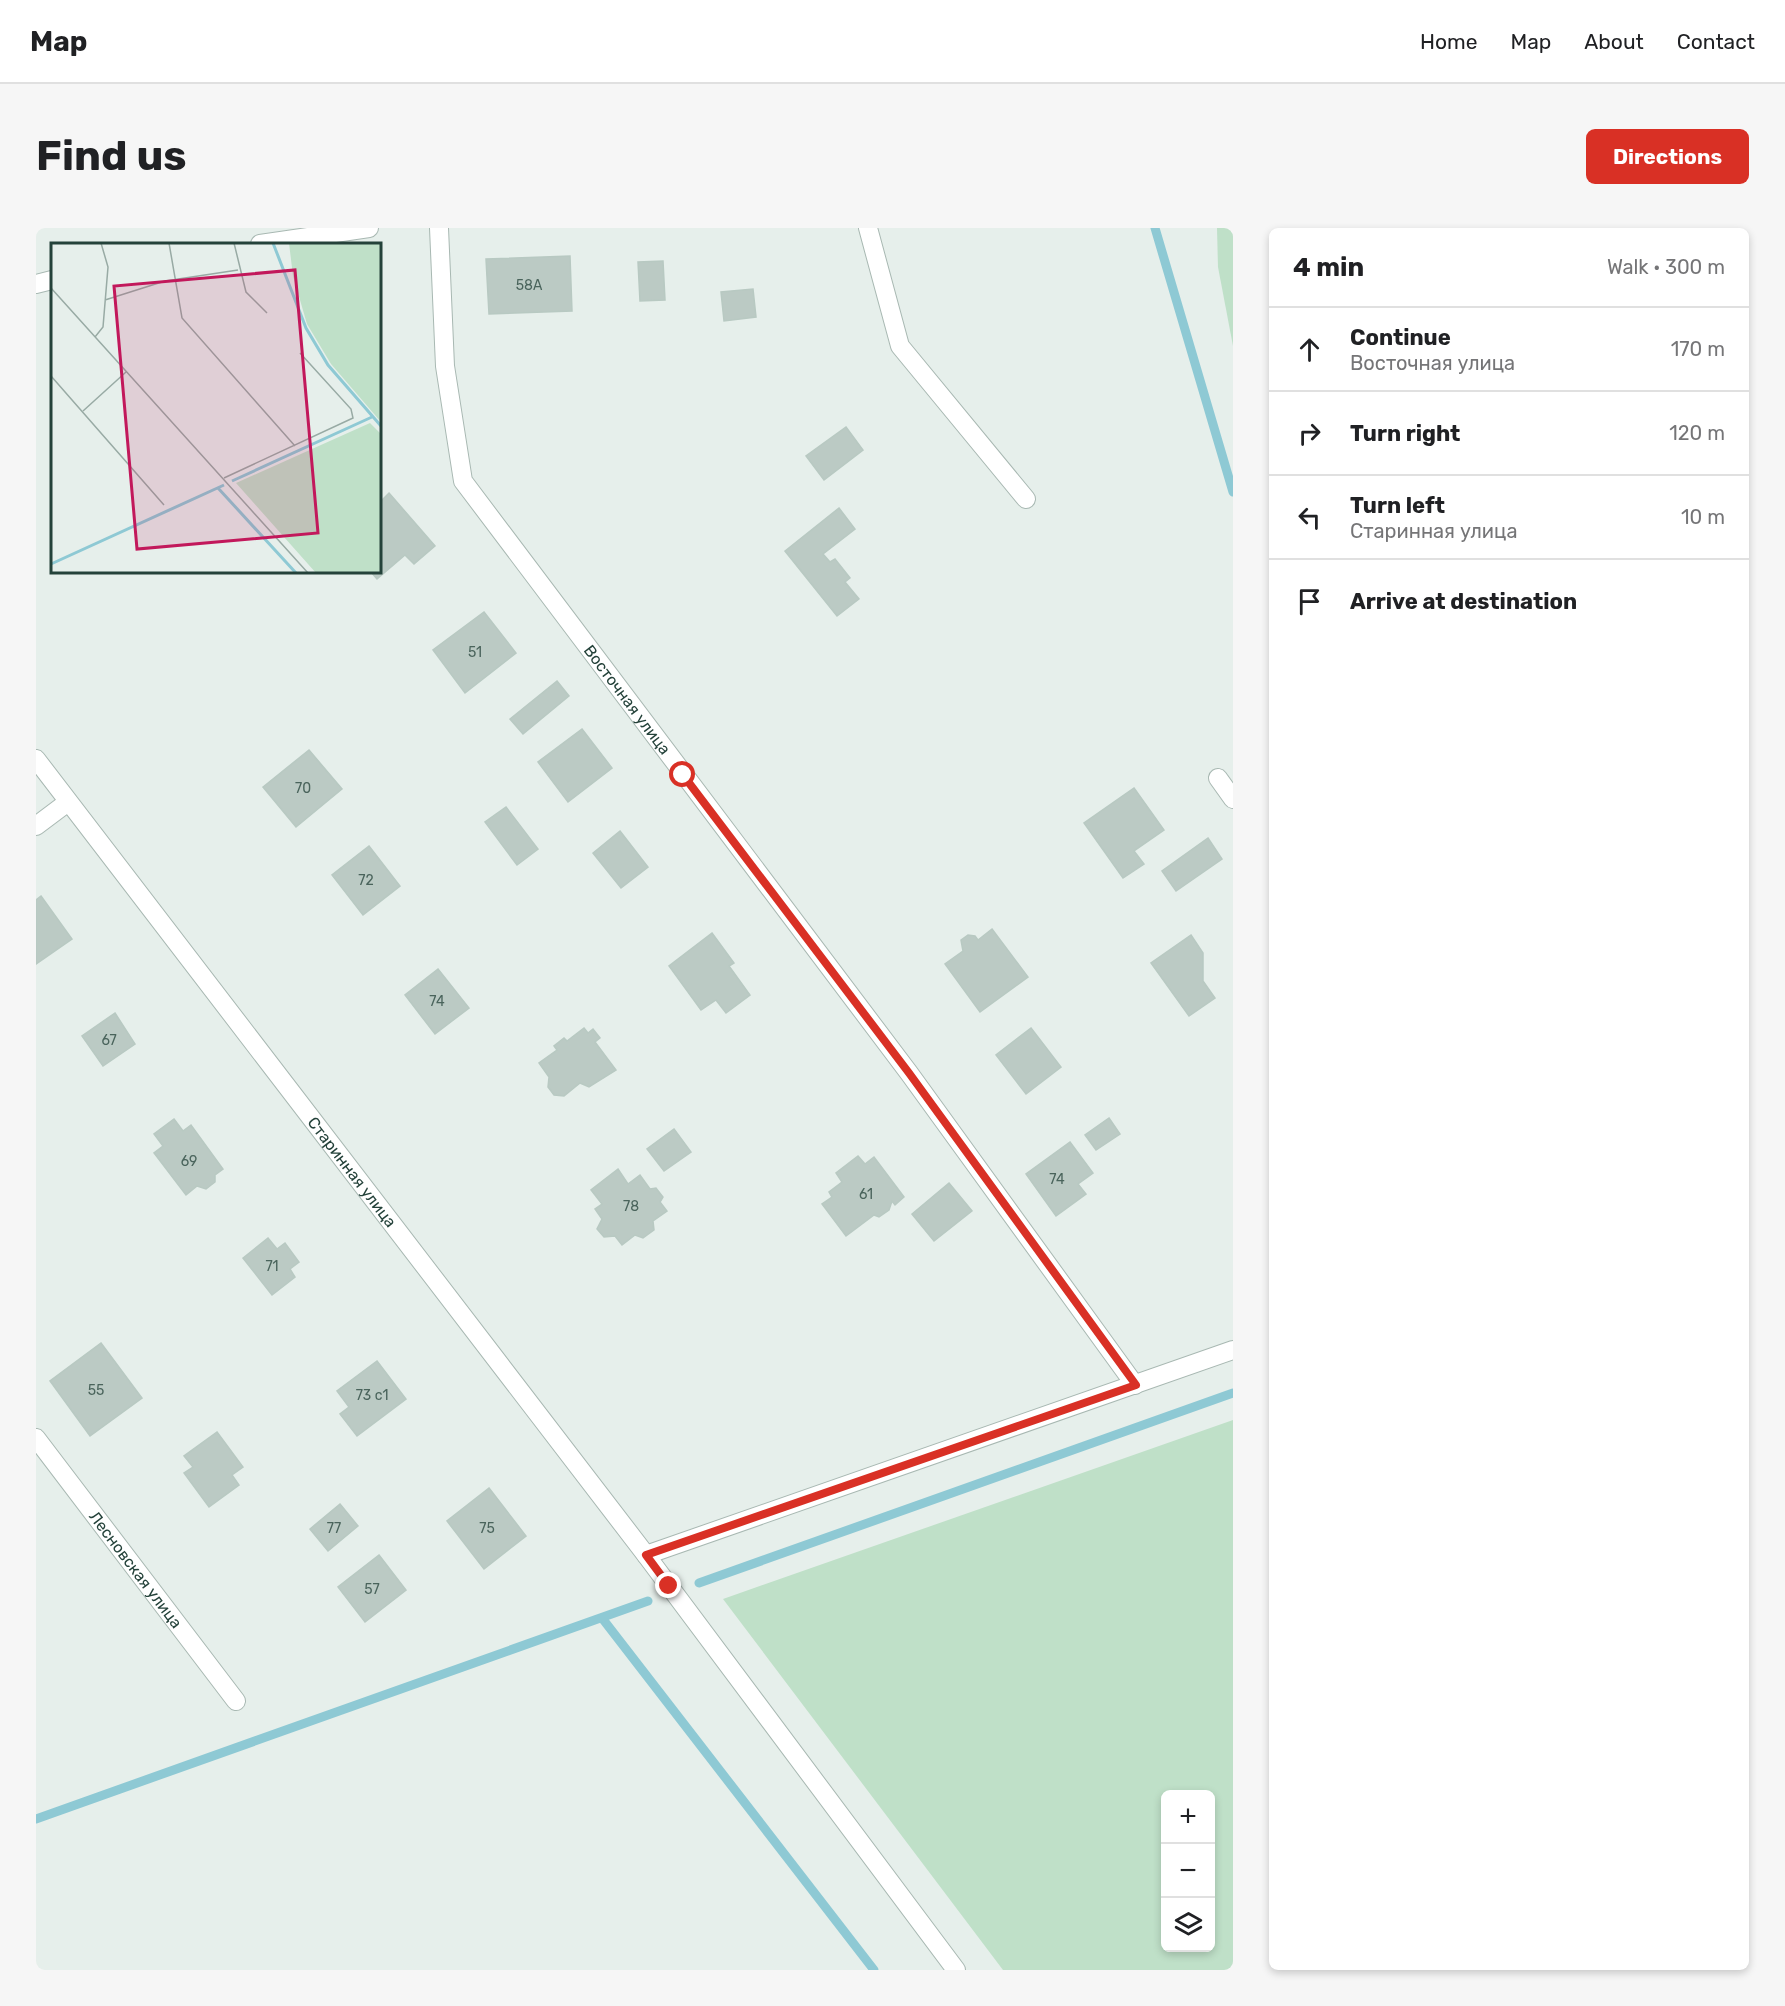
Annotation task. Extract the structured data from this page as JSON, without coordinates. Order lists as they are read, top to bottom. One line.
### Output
{"streets":{"street":["Восточная улица","Старинная улица","Лесновская улица"]},"house_numbers":["58А","51","70","72","74","67","69","74","61","78","71","55","73 с1","77","75","57"],"page":{"header":"Map","nav":["Home","Map","About","Contact"],"buttons":"Directions","title":"Find us","heading":["4 min","Walk · 300 m"],"list":[["Continue","Восточная улица","170 m"],["Turn right","120 m"],["Turn left","Старинная улица","10 m"],"Arrive at destination"],"map_buttons":["+","−"]}}
